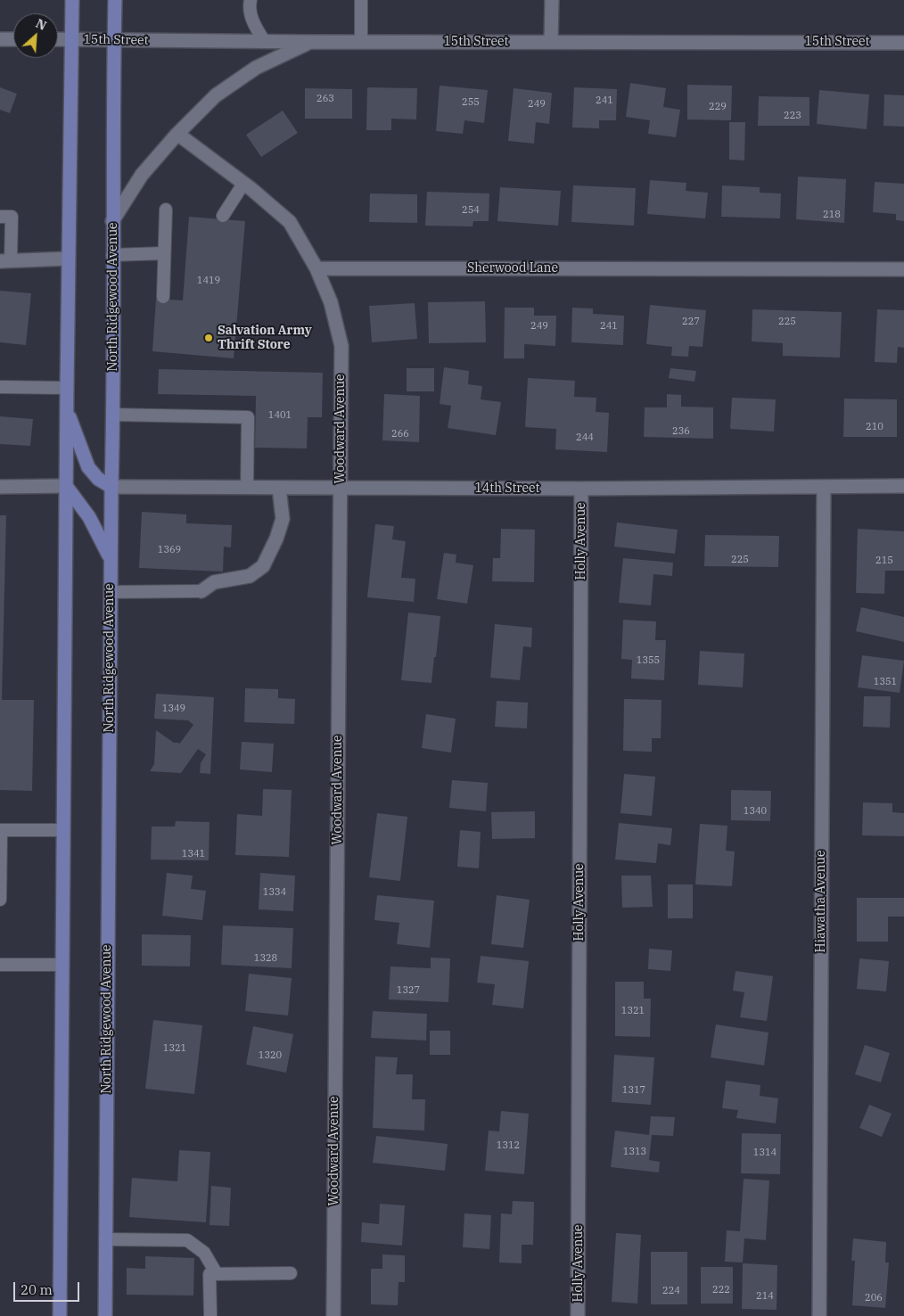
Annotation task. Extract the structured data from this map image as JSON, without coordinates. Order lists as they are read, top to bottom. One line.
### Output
{"streets":{"main road":["North Ridgewood Avenue"],"street":["15th Street","Sherwood Lane","Woodward Avenue","14th Street","Holly Avenue","Hiawatha Avenue"]},"crossings":[["15th Street","North Ridgewood Avenue"],["Sherwood Lane","Woodward Avenue"],["North Ridgewood Avenue","14th Street"],["Woodward Avenue","14th Street"],["14th Street","Holly Avenue"],["14th Street","Hiawatha Avenue"]],"places":["Salvation Army Thrift Store"],"house_numbers":["263","241","255","249","229","223","254","218","1419","227","225","249","241","1401","210","236","266","244","1369","225","215","1355","1351","1349","1340","1341","1334","1328","1327","1321","1321","1320","1317","1312","1313","1314","222","224","214","206"],"scale_bar":"20 m","north":"top right"}
